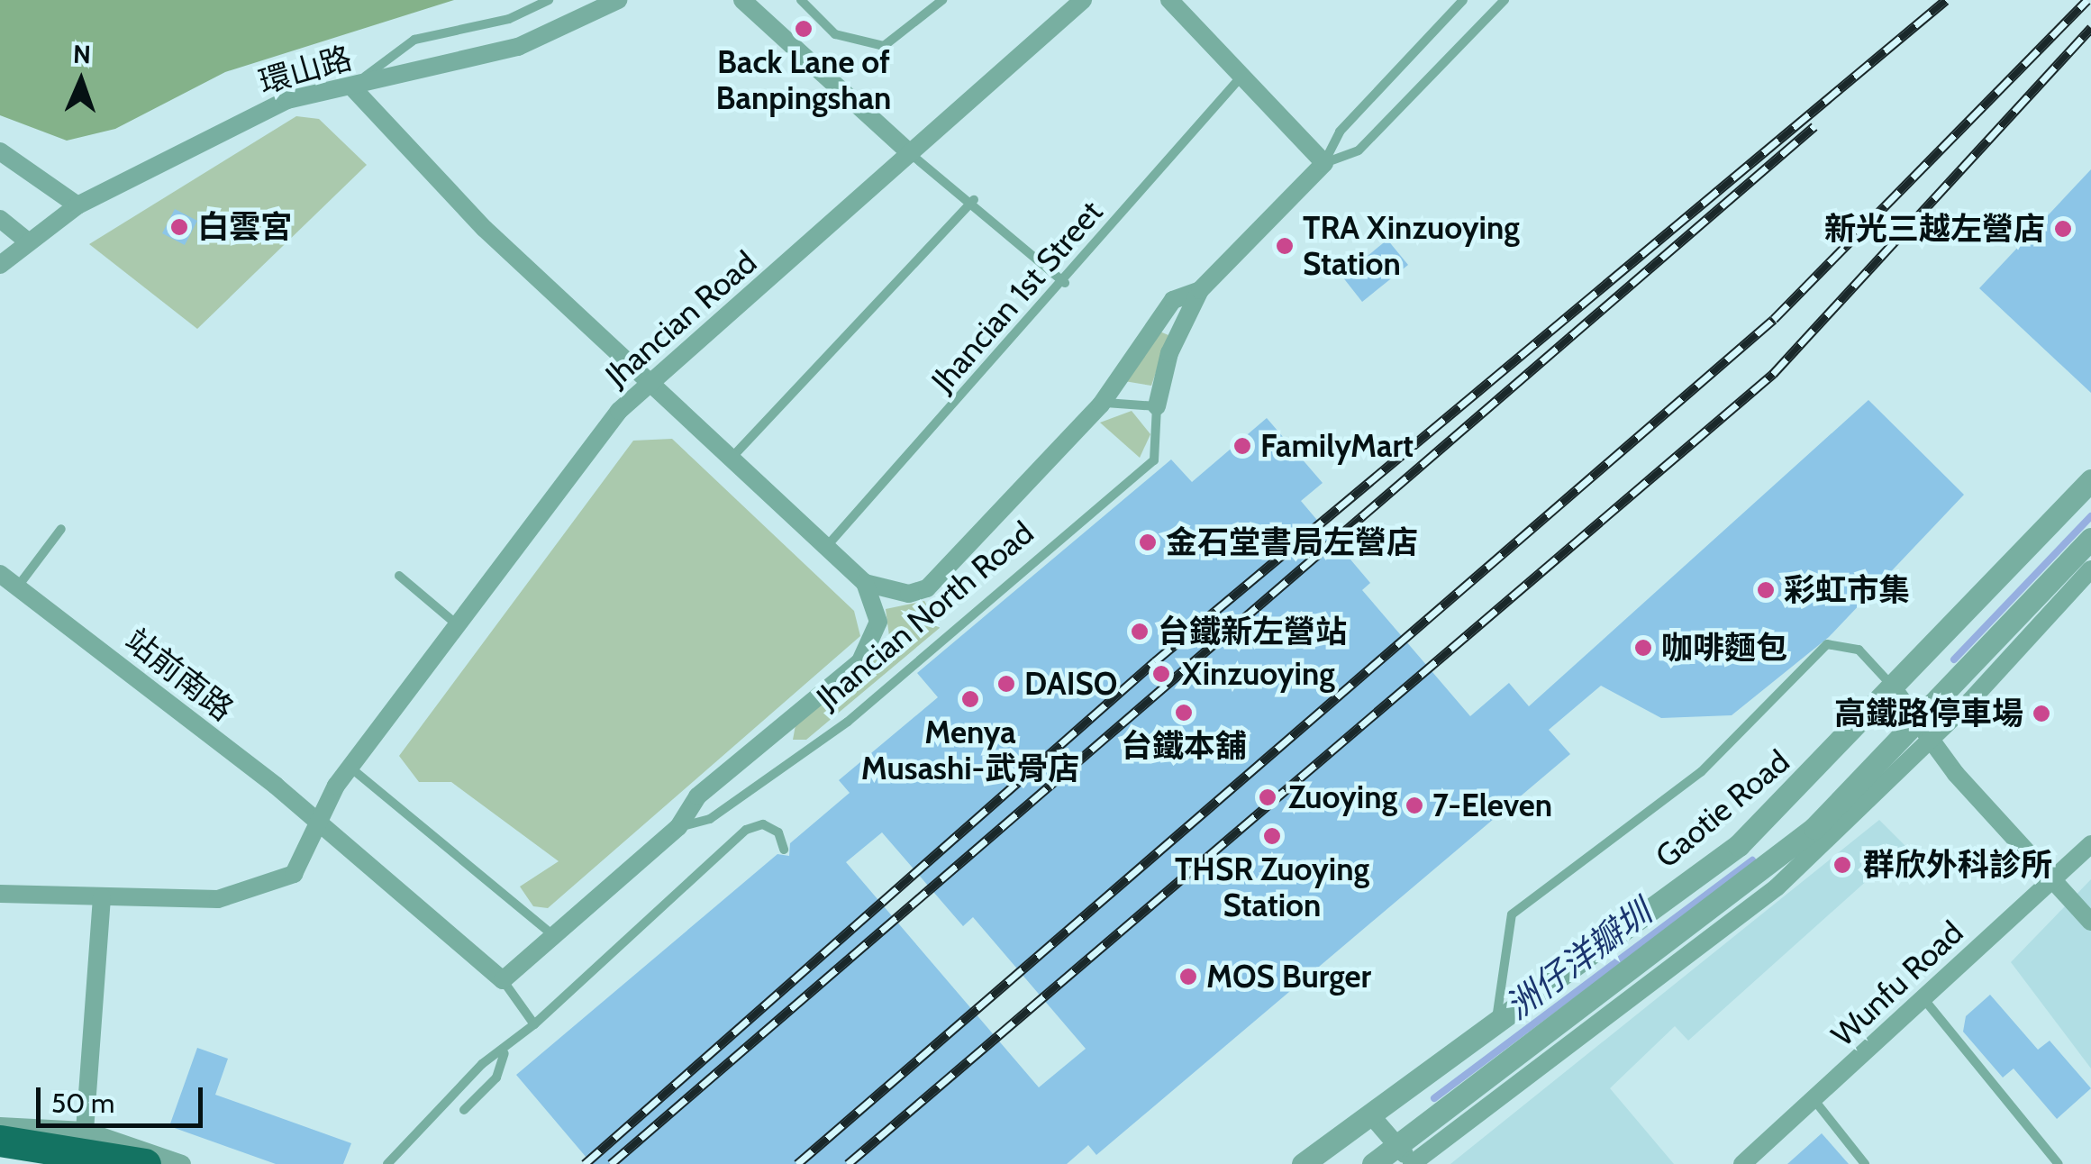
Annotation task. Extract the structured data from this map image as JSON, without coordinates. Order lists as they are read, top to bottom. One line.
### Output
{"streets":{"street":["環山路","Jhancian Road","Jhancian North Road","站前南路","Gaotie Road","Wunfu Road"],"lane":["Jhancian 1st Street"]},"crossings":[["環山路","Jhancian North Road"],["Jhancian 1st Street","Jhancian North Road"],["Jhancian Road","Jhancian North Road"],["Jhancian Road","站前南路"]],"water":["洲仔洋瓣圳"],"places":["Back Lane of Banpingshan","白雲宮","新光三越左營店","TRA Xinzuoying Station","FamilyMart","金石堂書局左營店","彩虹市集","台鐵新左營站","咖啡麵包","Xinzuoying","DAISO","Menya Musashi-武骨店","台鐵本舖","高鐵路停車場","Zuoying","7-Eleven","THSR Zuoying Station","群欣外科診所","MOS Burger"],"scale_bar":"50 m","north":"top"}
